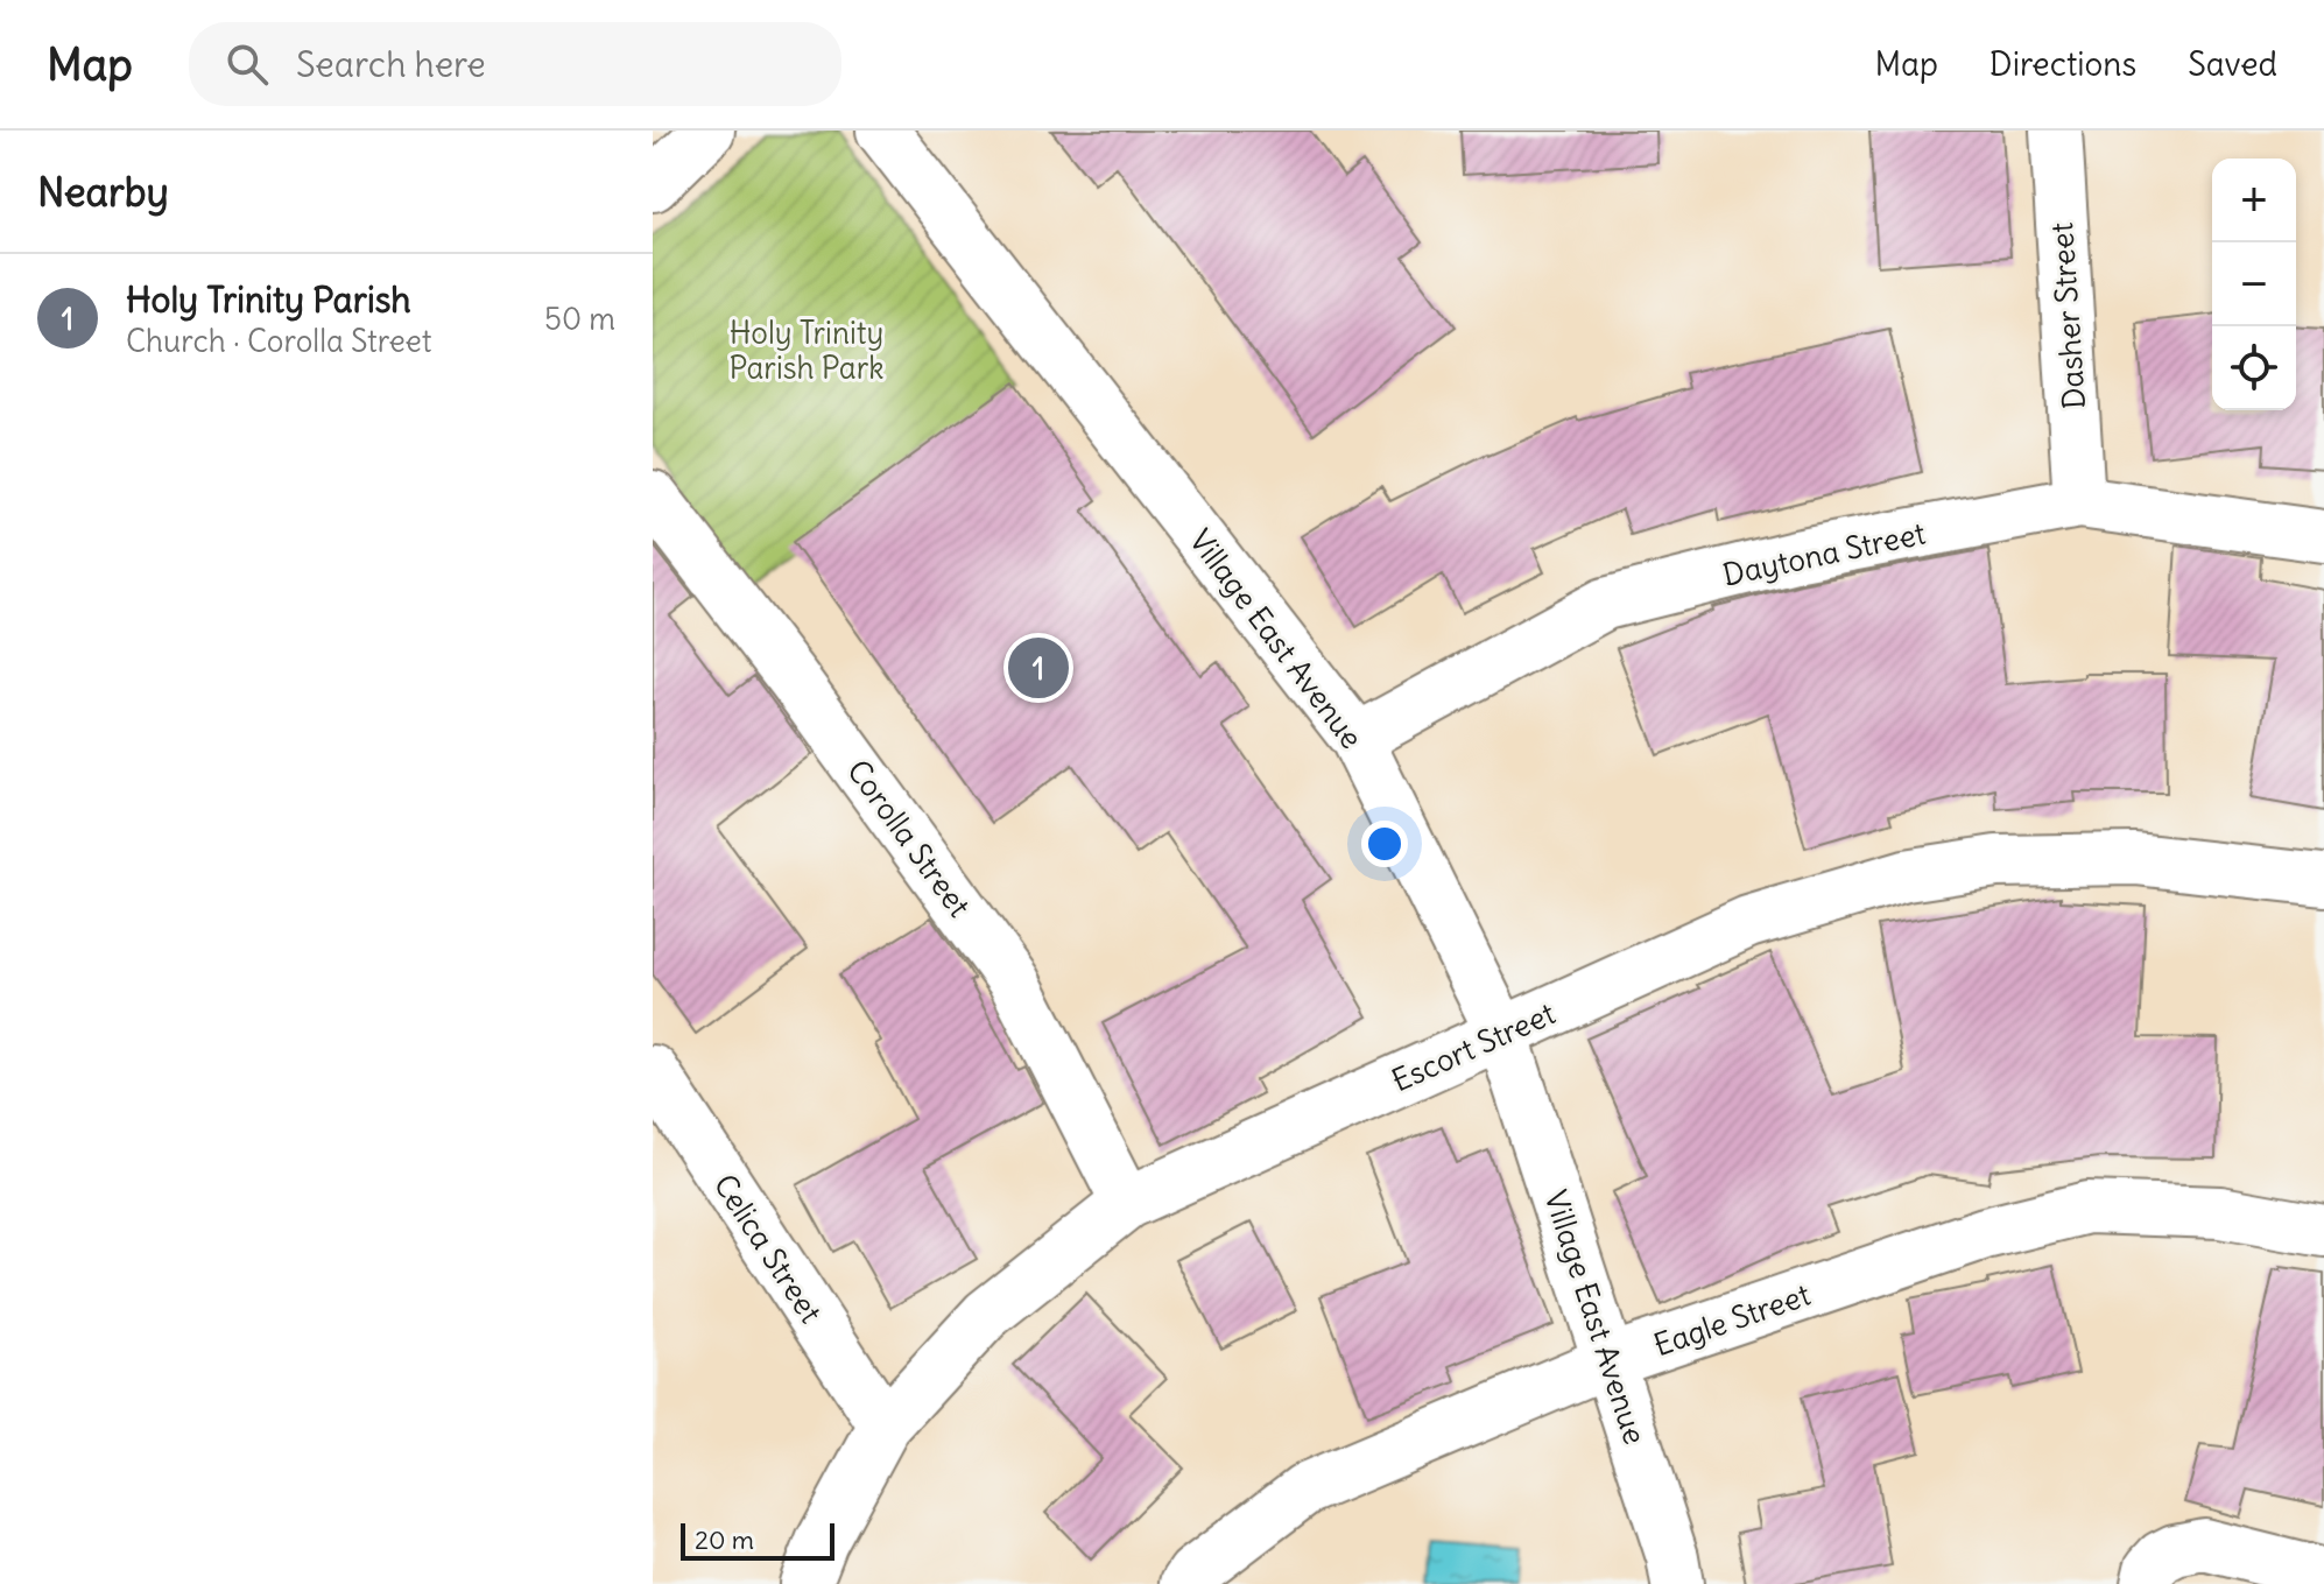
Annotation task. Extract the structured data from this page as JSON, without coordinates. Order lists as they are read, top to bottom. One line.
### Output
{"streets":{"street":["Dasher Street","Daytona Street","Village East Avenue","Corolla Street","Escort Street","Celica Street","Eagle Street"]},"crossings":[["Dasher Street","Daytona Street"],["Daytona Street","Village East Avenue"],["Village East Avenue","Escort Street"],["Village East Avenue","Eagle Street"],["Corolla Street","Escort Street"],["Escort Street","Celica Street"]],"parks":["Holy Trinity Parish Park"],"scale_bar":"20 m","page":{"header":"Map","search":"Search here","nav":["Map","Directions","Saved"],"heading":"Nearby","map_buttons":["+","−"],"list":[{"mark":"1","name":"Holy Trinity Parish","note":"Church · Corolla Street","value":"50 m"}],"pins":"1","scale":"20 m"}}
